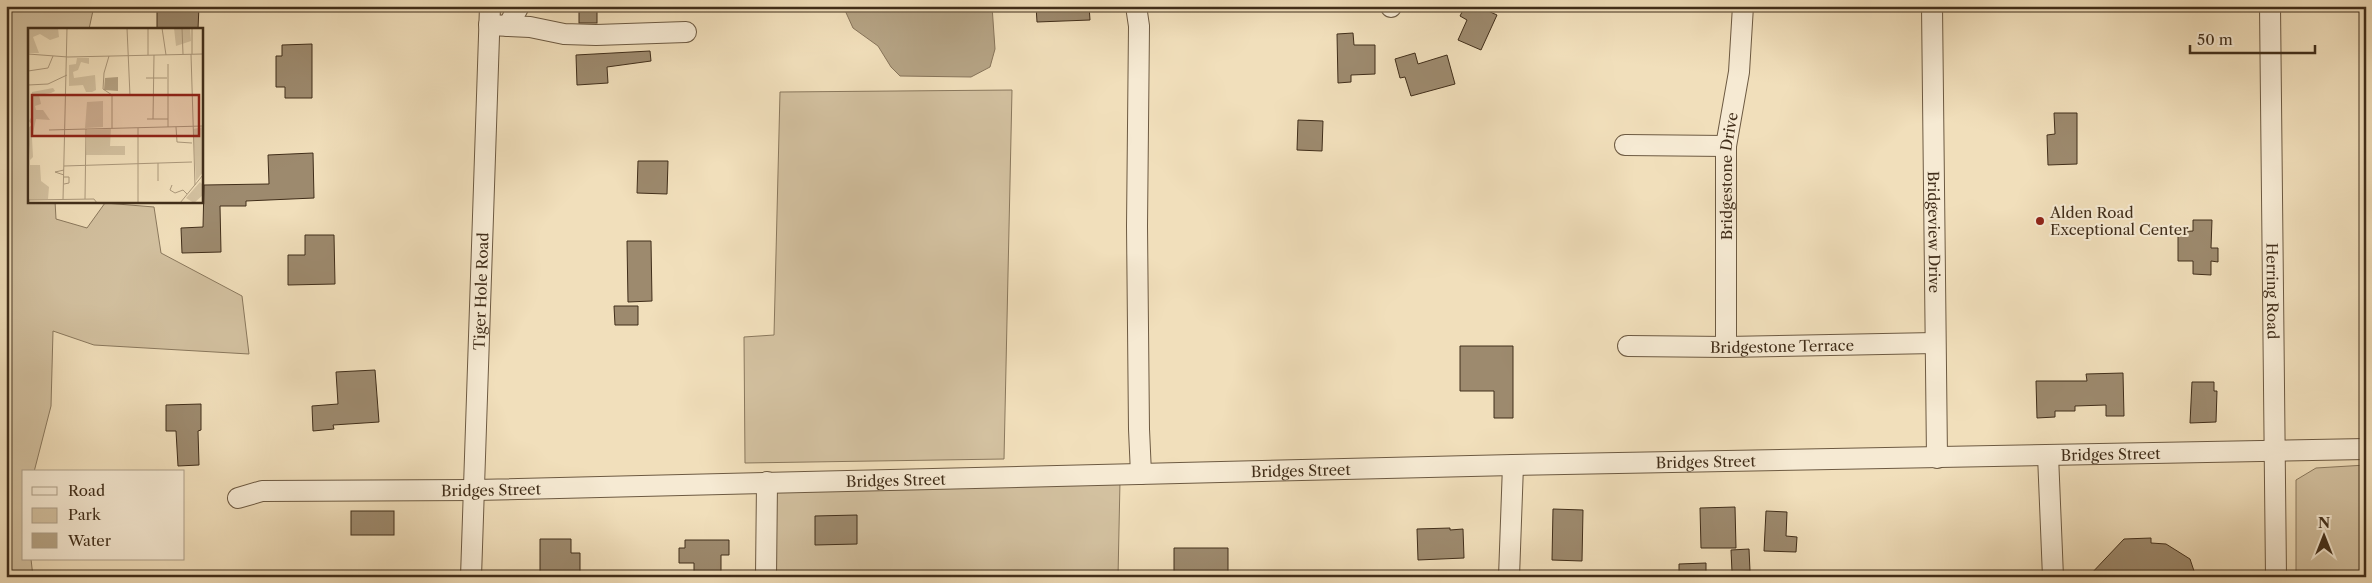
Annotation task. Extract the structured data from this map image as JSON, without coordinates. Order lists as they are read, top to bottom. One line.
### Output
{"streets":{"street":["Bridgestone Drive","Bridgeview Drive","Herring Road","Tiger Hole Road","Bridgestone Terrace","Bridges Street"]},"crossings":[["Bridgestone Drive","Bridgestone Terrace"],["Bridgeview Drive","Bridgestone Terrace"],["Bridgeview Drive","Bridges Street"],["Herring Road","Bridges Street"],["Tiger Hole Road","Bridges Street"]],"places":["Alden Road Exceptional Center"],"legend":["Road","Park","Water"],"scale_bar":"50 m","north":"top"}
